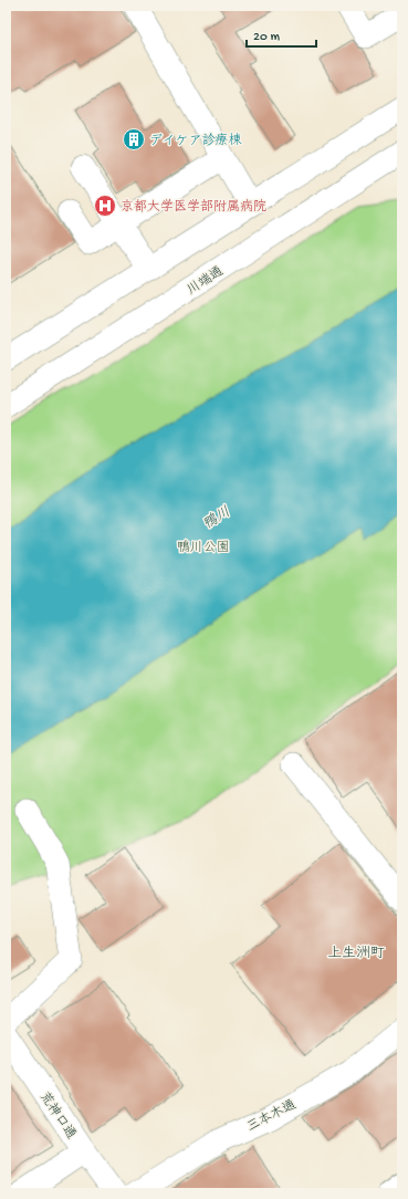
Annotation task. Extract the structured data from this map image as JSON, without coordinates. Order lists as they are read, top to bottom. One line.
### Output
{"streets":{"street":["川端通","荒神口通","三本木通"]},"districts":["上生洲町"],"water":["鴨川"],"parks":["鴨川公園"],"places":{"building":["デイケア診療棟"],"hospital":["京都大学医学部附属病院"]},"scale_bar":"20 m"}
